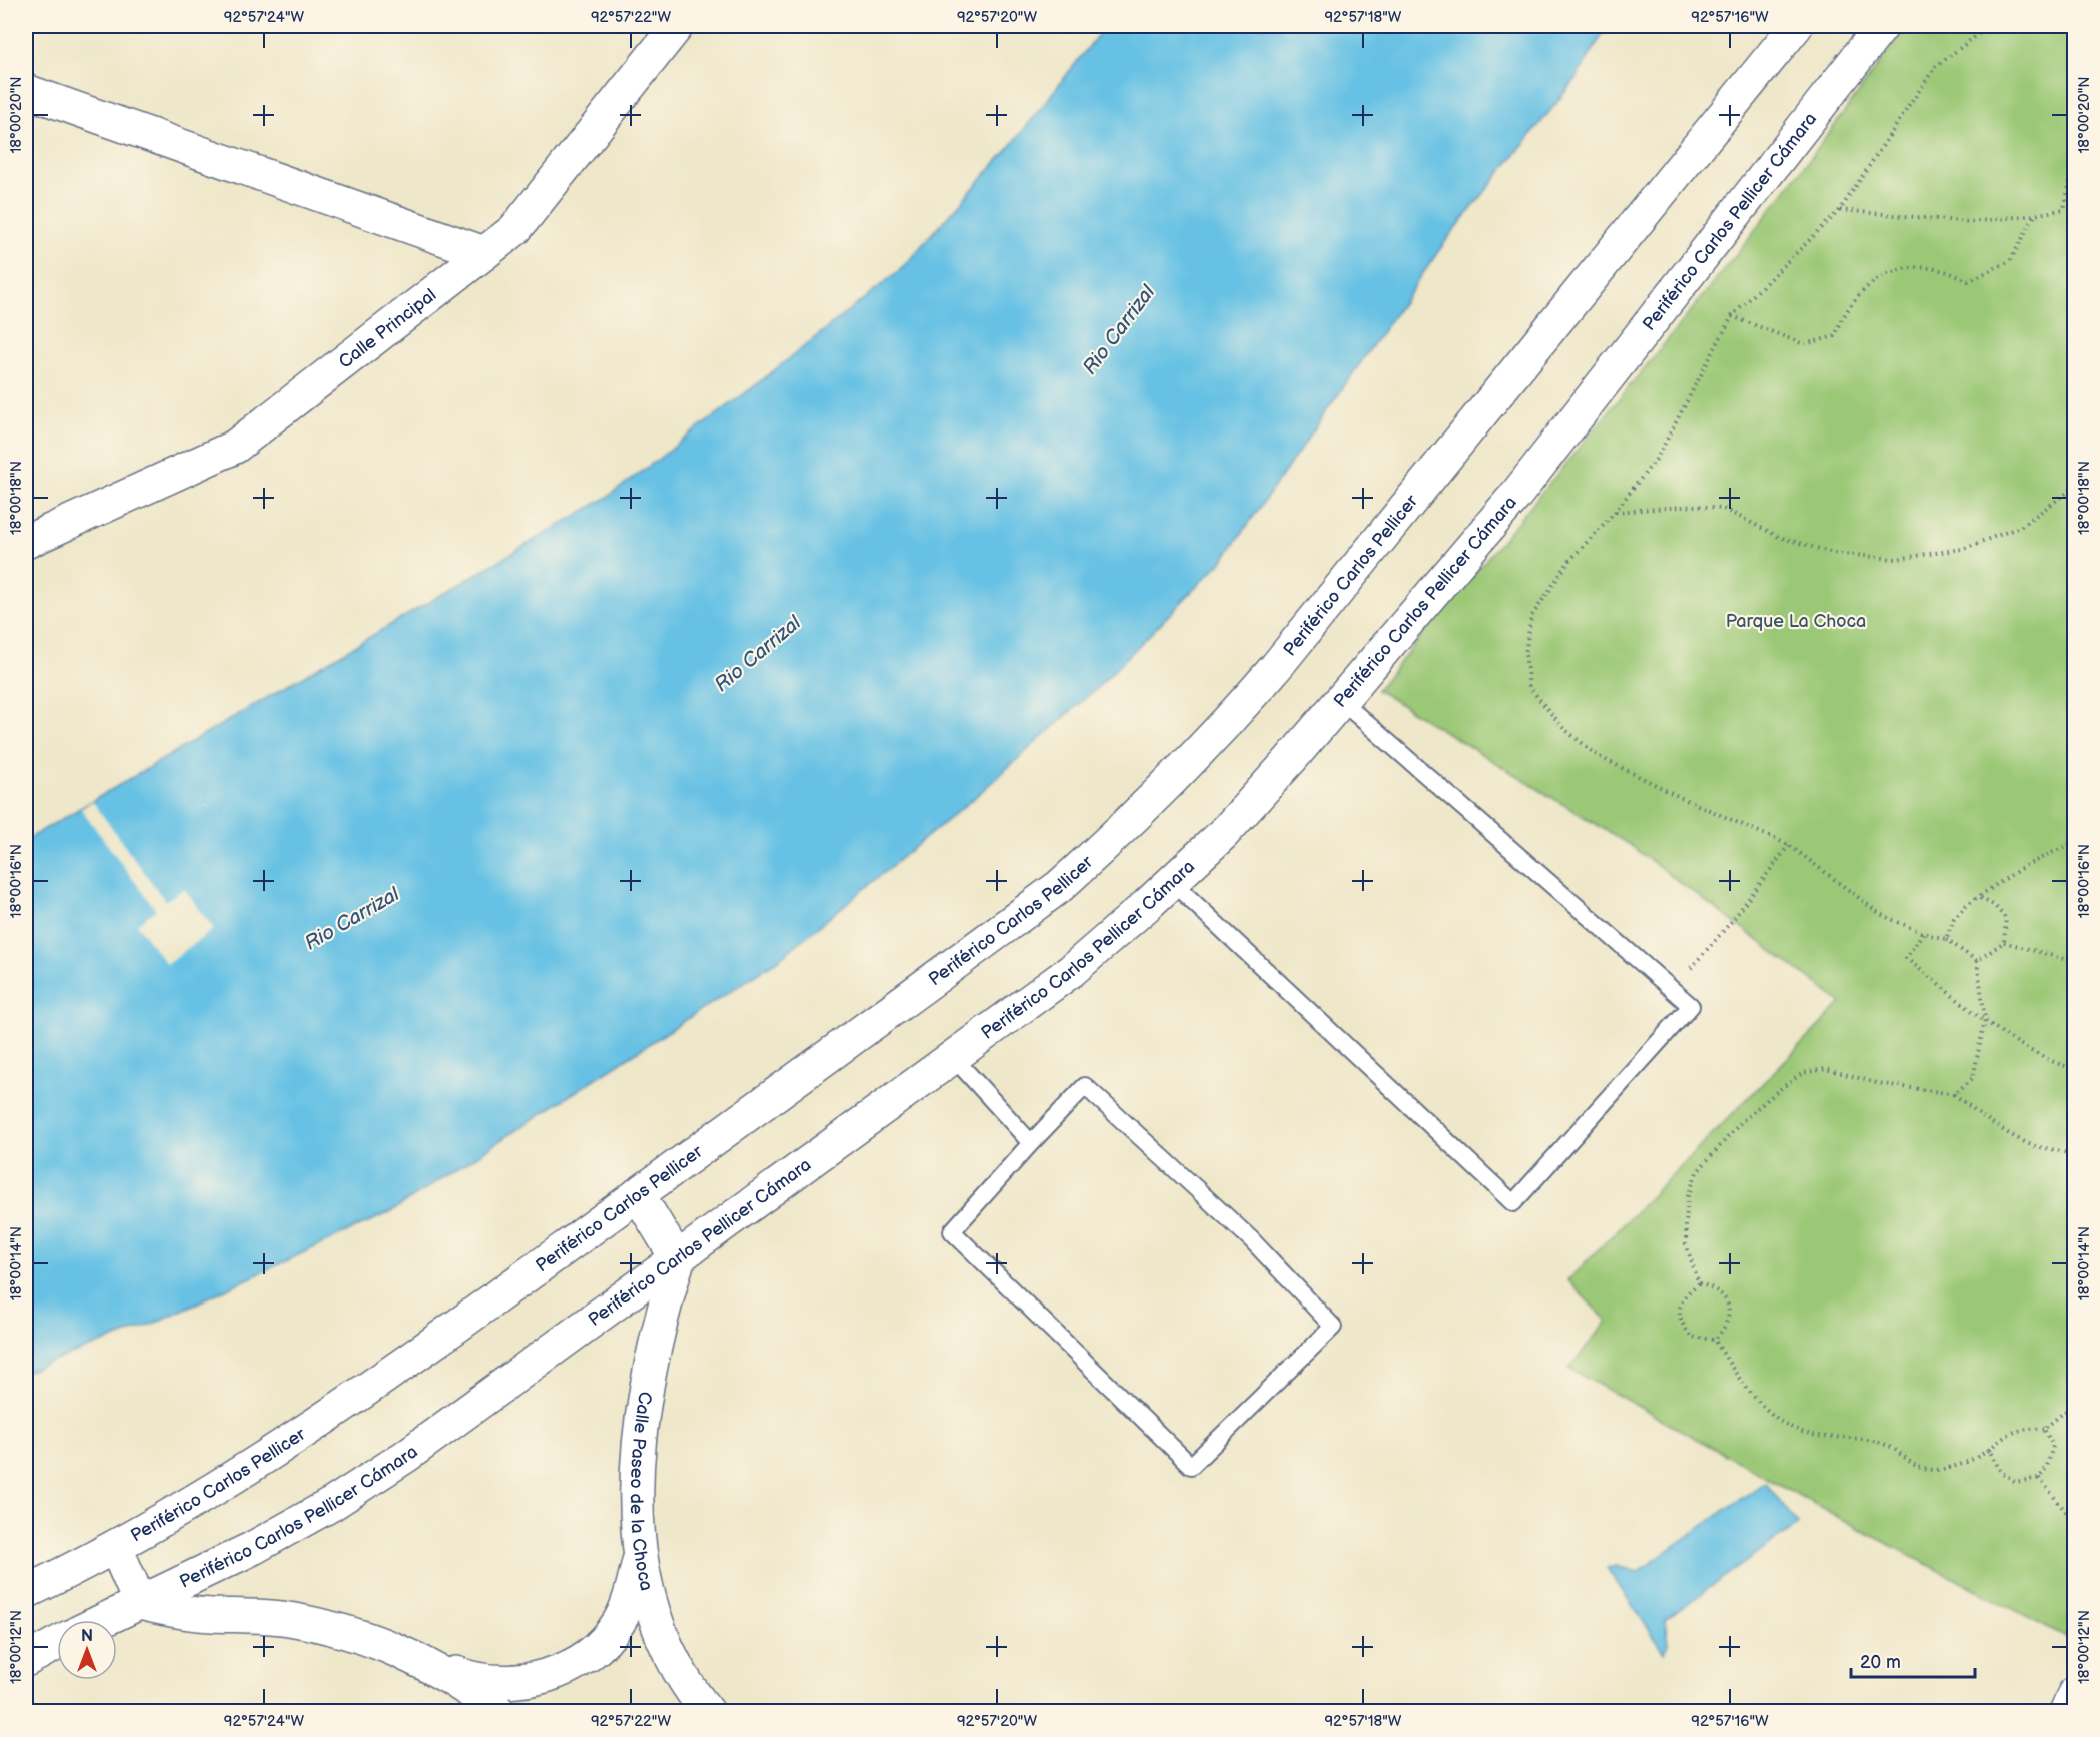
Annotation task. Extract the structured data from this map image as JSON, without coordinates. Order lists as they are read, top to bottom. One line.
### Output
{"streets":{"main road":["Periférico Carlos Pellicer Cámara","Calle Principal","Periférico Carlos Pellicer","Calle Paseo de la Choca"]},"crossings":[["Periférico Carlos Pellicer Cámara","Calle Paseo de la Choca"]],"water":["Rio Carrizal"],"parks":["Parque La Choca"],"scale_bar":"20 m","north":"top","coordinates":["92°57'24\"W","92°57'22\"W","92°57'20\"W","92°57'18\"W","92°57'16\"W","18°00'20\"N","18°00'18\"N","18°00'16\"N","18°00'14\"N","18°00'12\"N"]}
